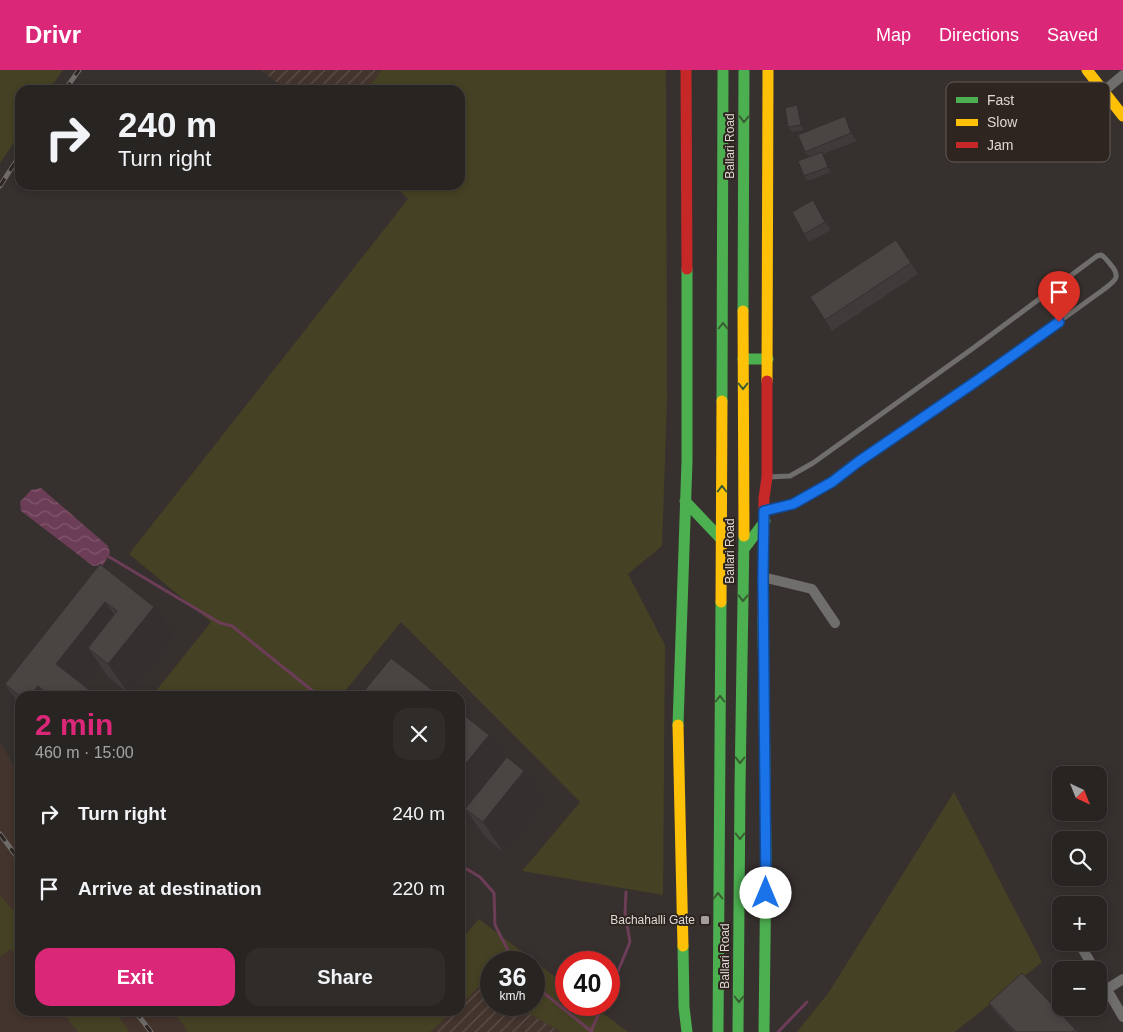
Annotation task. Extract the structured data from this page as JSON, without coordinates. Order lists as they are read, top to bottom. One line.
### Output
{"streets":{"main road":["Ballari Road"]},"places":{"transit":["Bachahalli Gate"]},"legend":["Fast","Slow","Jam"],"north":"bottom right","page":{"header":"Drivr","nav":["Map","Directions","Saved"],"turn":["240 m","Turn right"],"heading":["2 min","460 m · 15:00"],"map_buttons":["+","−"],"list":[{"name":"Turn right","value":"240 m"},{"name":"Arrive at destination","value":"220 m"}],"buttons":["Exit","Share"],"speed":"36 km/h","limit":"40"}}
